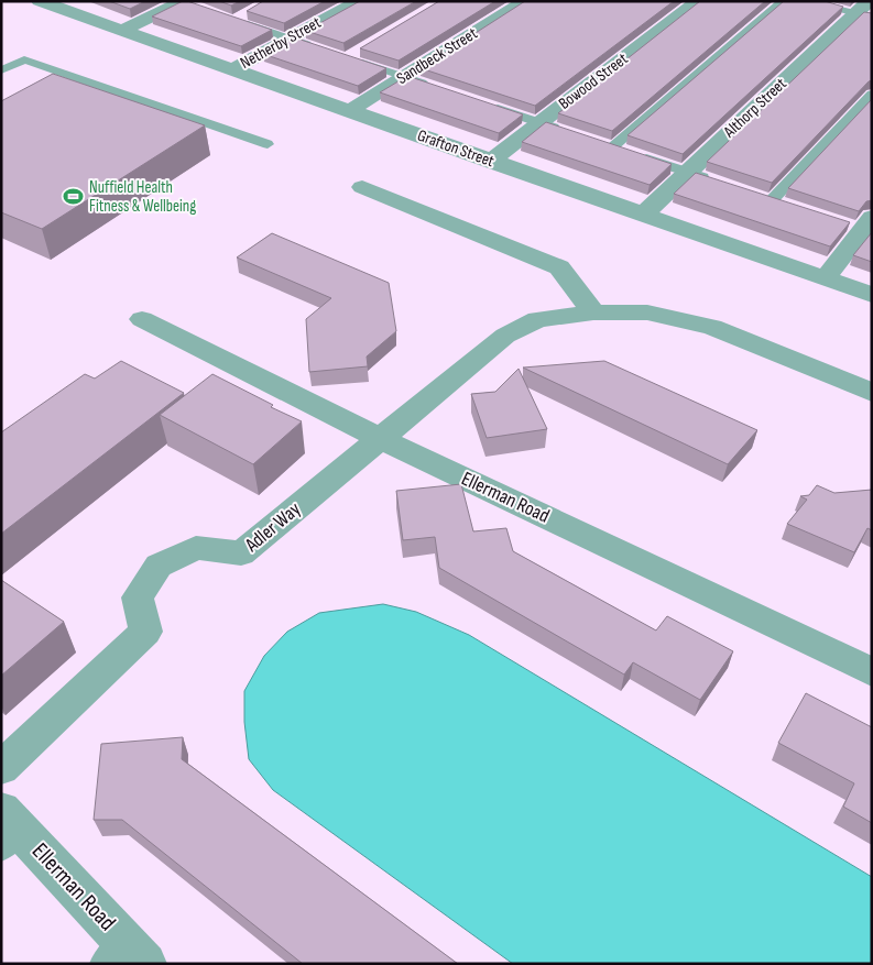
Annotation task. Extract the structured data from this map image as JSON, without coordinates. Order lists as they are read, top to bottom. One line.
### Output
{"streets":{"street":["Netherby Street","Sandbeck Street","Bowood Street","Althorp Street","Grafton Street","Ellerman Road","Adler Way"]},"crossings":[["Netherby Street","Grafton Street"],["Sandbeck Street","Grafton Street"],["Bowood Street","Grafton Street"],["Althorp Street","Grafton Street"],["Ellerman Road","Adler Way"]],"places":{"sports":["Nuffield Health Fitness & Wellbeing"]}}
